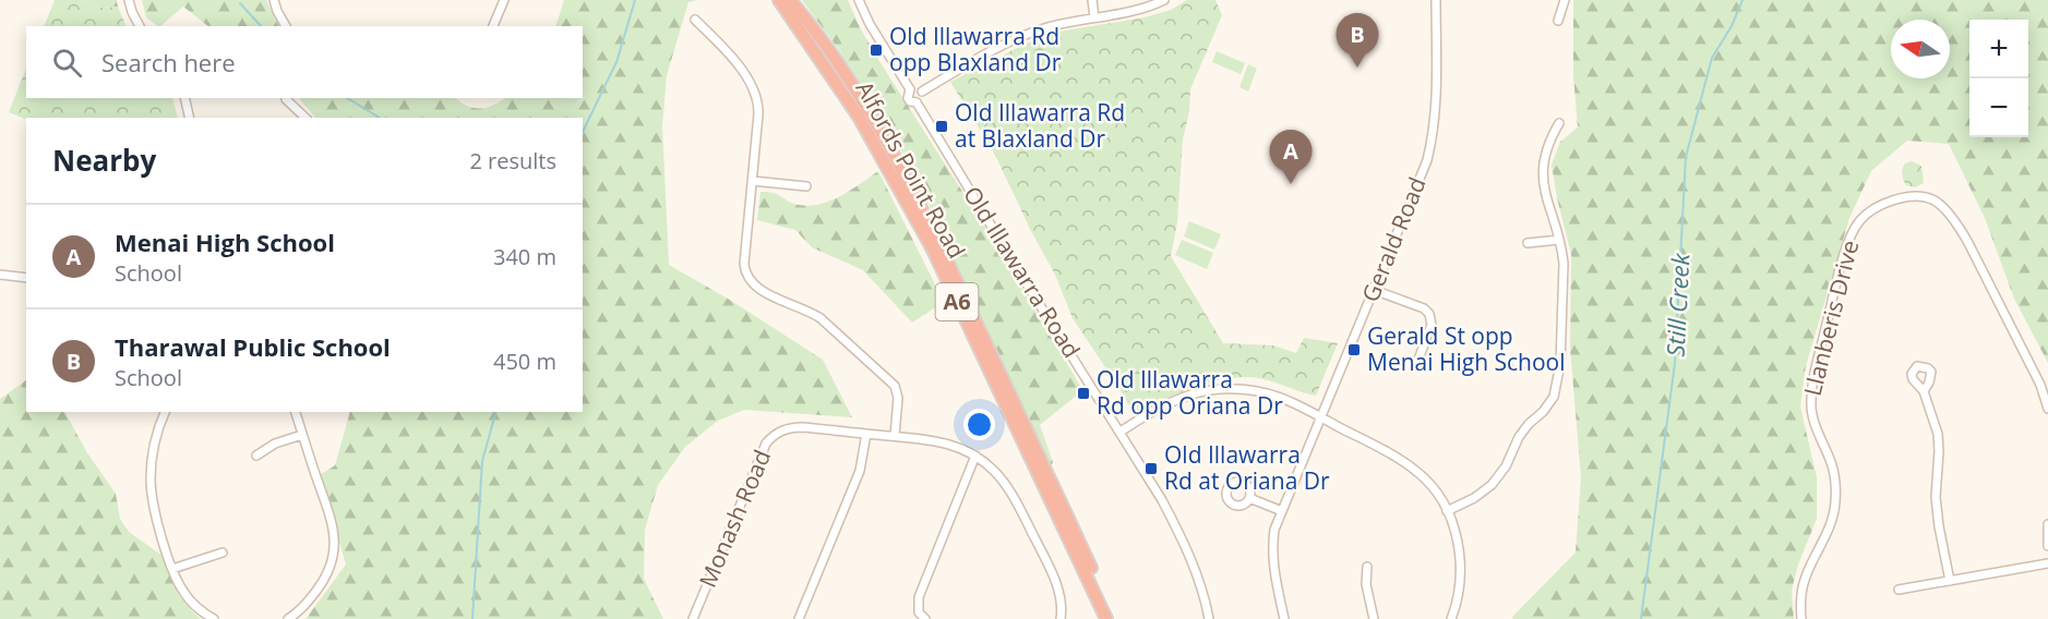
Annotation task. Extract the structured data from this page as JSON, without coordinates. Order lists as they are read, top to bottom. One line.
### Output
{"streets":{"highway":["Alfords Point Road","A6"],"street":["Gerald Road","Old Illawarra Road","Llanberis Drive","Monash Road"]},"water":["Still Creek"],"places":{"transit":["Old Illawarra Rd opp Blaxland Dr","Old Illawarra Rd at Blaxland Dr","Gerald St opp Menai High School","Old Illawarra Rd opp Oriana Dr","Old Illawarra Rd at Oriana Dr"]},"north":"left","page":{"pins":["B","A"],"map_buttons":["+","−"],"search":"Search here","heading":["Nearby","2 results"],"list":[{"mark":"A","name":"Menai High School","note":"School","value":"340 m"},{"mark":"B","name":"Tharawal Public School","note":"School","value":"450 m"}]}}
